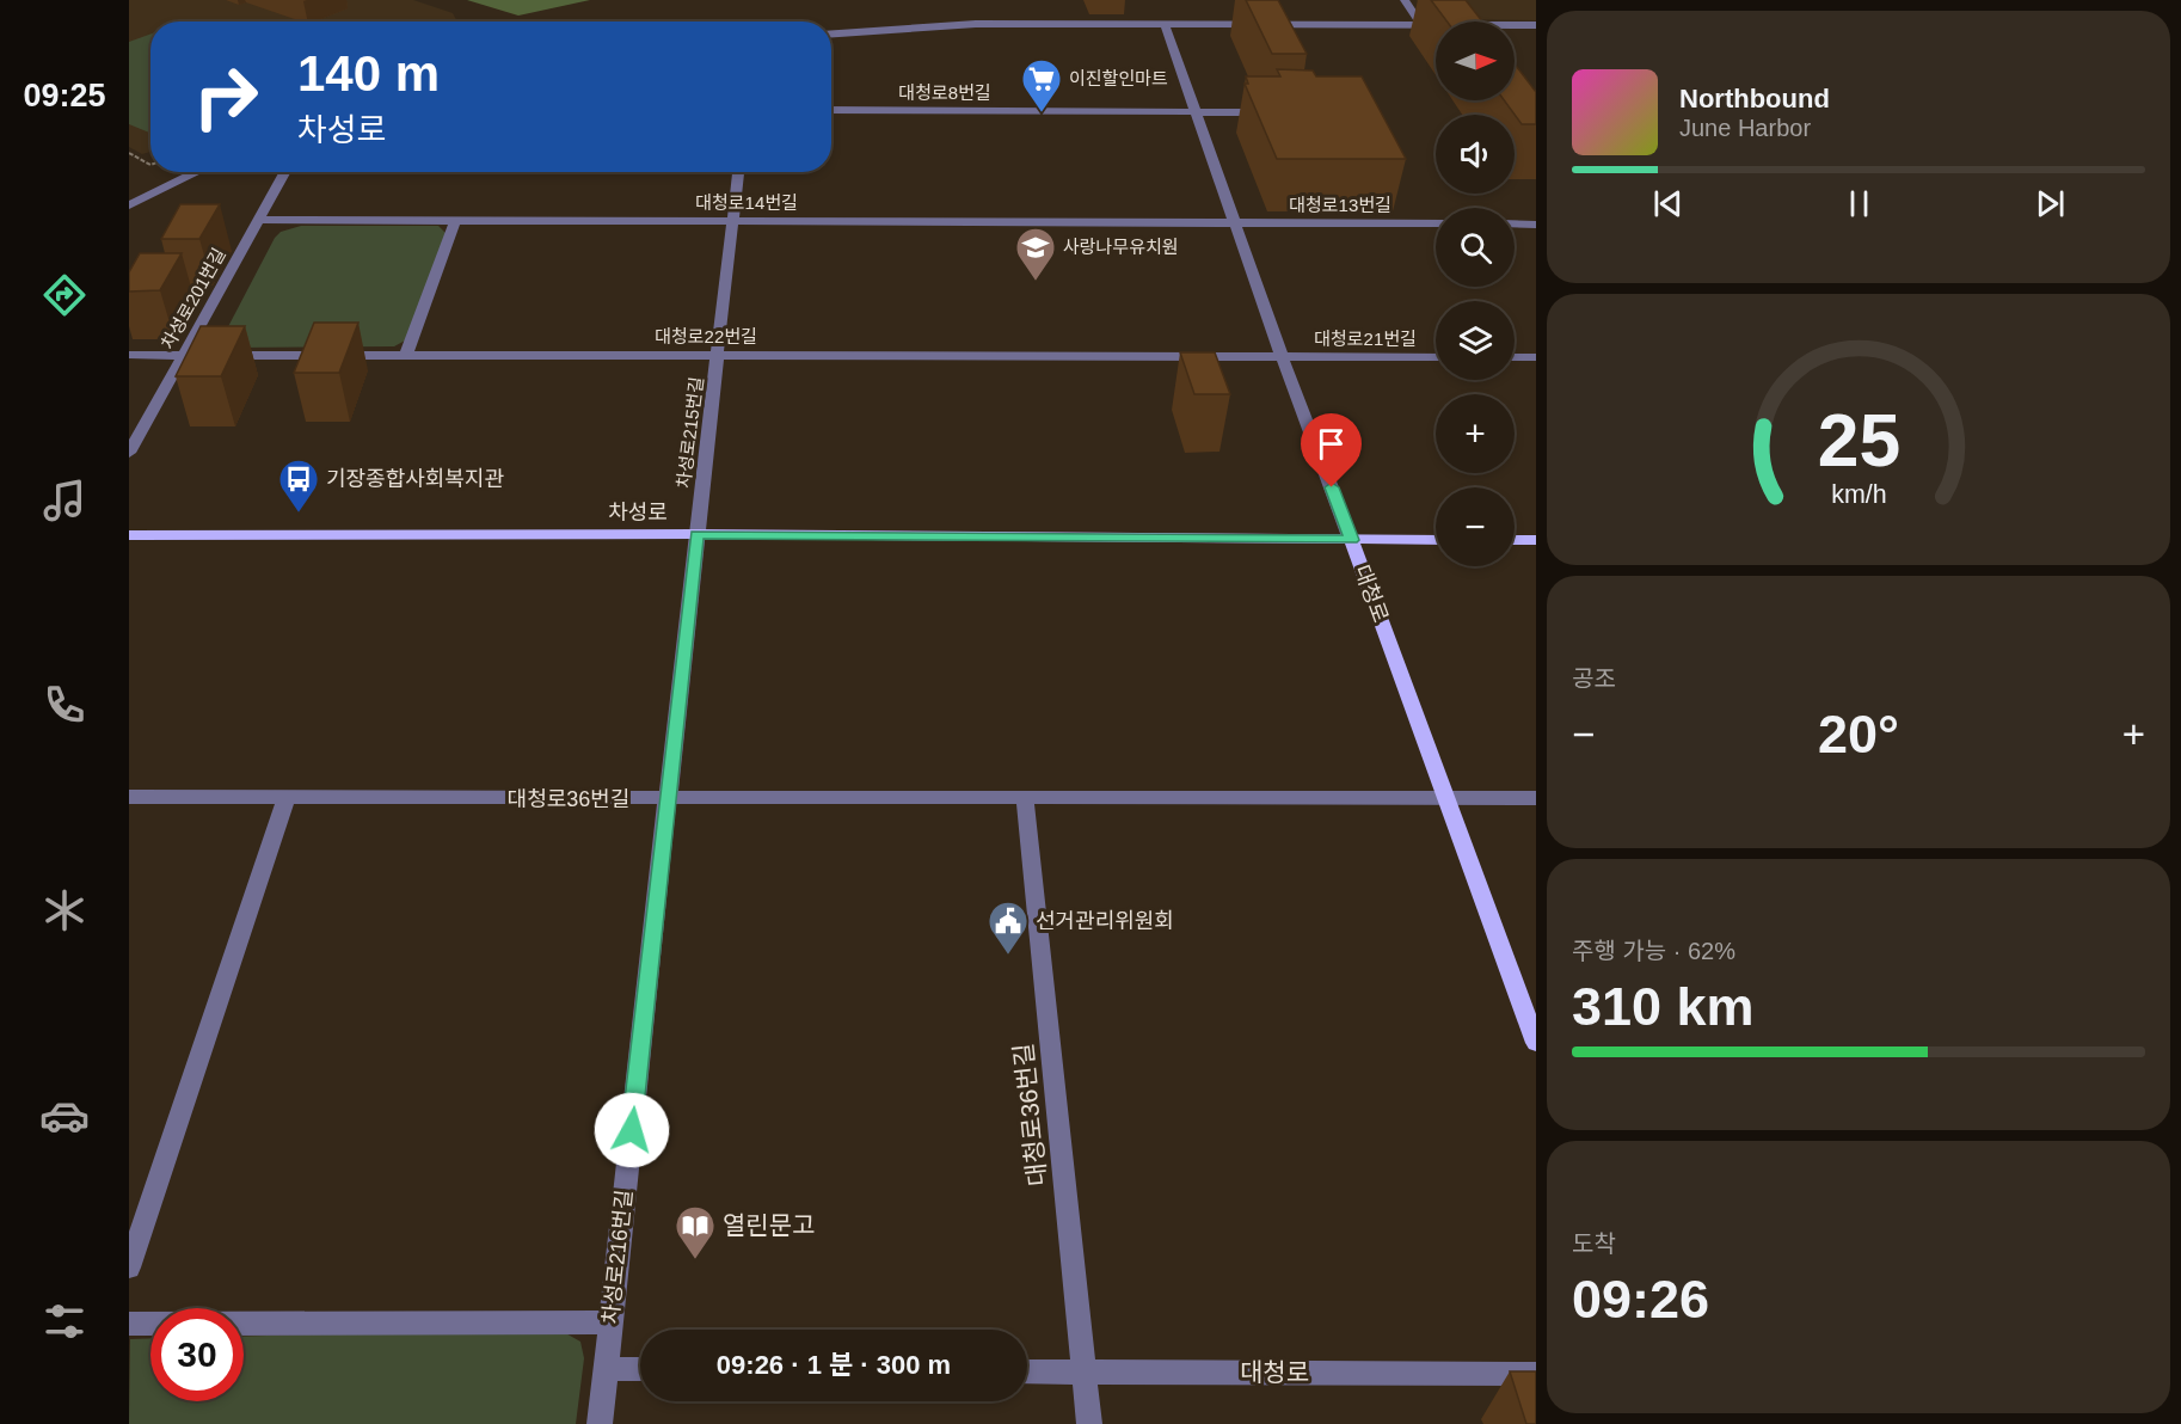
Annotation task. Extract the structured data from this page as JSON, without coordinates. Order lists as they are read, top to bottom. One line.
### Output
{"streets":{"main road":["차성로","대청로"],"street":["대청로8번길","대청로14번길","대청로13번길","차성로201번길","대청로22번길","대청로21번길","차성로215번길","대청로36번길","차성로216번길"]},"crossings":[["대청로8번길","대청로"],["대청로14번길","대청로13번길"],["대청로14번길","차성로201번길"],["대청로14번길","차성로215번길"],["대청로14번길","대청로"],["대청로13번길","대청로"],["차성로201번길","대청로22번길"],["대청로22번길","대청로21번길"],["대청로22번길","차성로215번길"],["대청로22번길","대청로"],["대청로21번길","대청로"],["차성로215번길","차성로"],["차성로215번길","차성로216번길"],["차성로","대청로"],["차성로","차성로216번길"],["대청로","대청로36번길"],["대청로36번길","차성로216번길"]],"places":{"supermarket":["이진할인마트"],"school or university":["사랑나무유치원"],"bus stop":["기장종합사회복지관"],"public building":["선거관리위원회"],"library":["열린문고"]},"north":"right","page":{"tabs":"09:25","map_buttons":["+","−"],"turn":["140 m","차성로"],"song":["Northbound","June Harbor"],"tile":["공조",["주행 가능 · 62%","310 km"],["도착","09:26"]],"heat":["−","20°","+"],"limit":"30","trip":"09:26 · 1 분 · 300 m","gauge":["25","km/h"]}}
